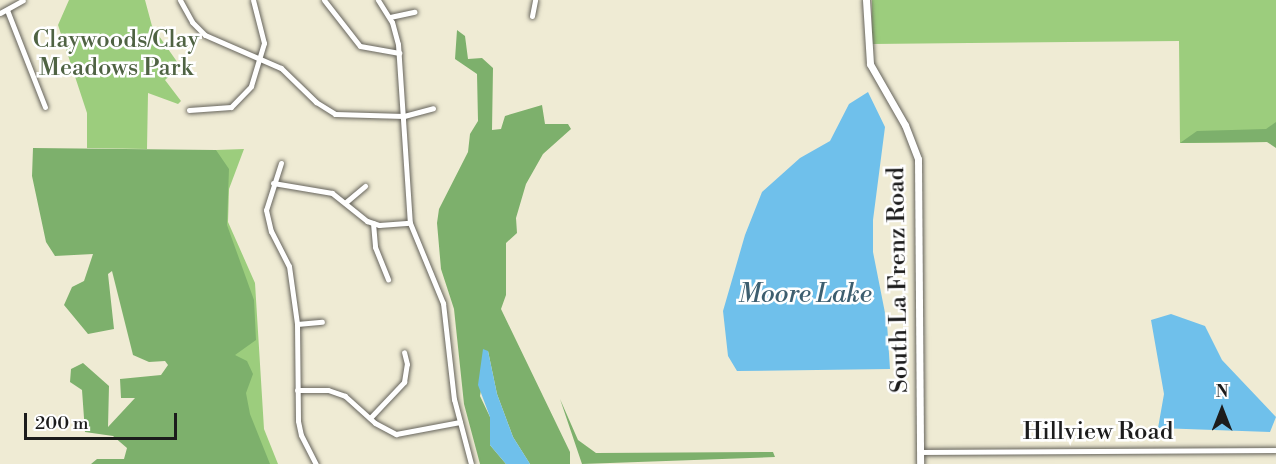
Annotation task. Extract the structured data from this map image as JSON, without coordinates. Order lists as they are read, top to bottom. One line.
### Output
{"streets":{"street":["South La Frenz Road","Hillview Road"]},"crossings":[["South La Frenz Road","Hillview Road"]],"water":["Moore Lake"],"parks":["Claywoods/Clay Meadows Park"],"scale_bar":"200 m","north":"top"}
